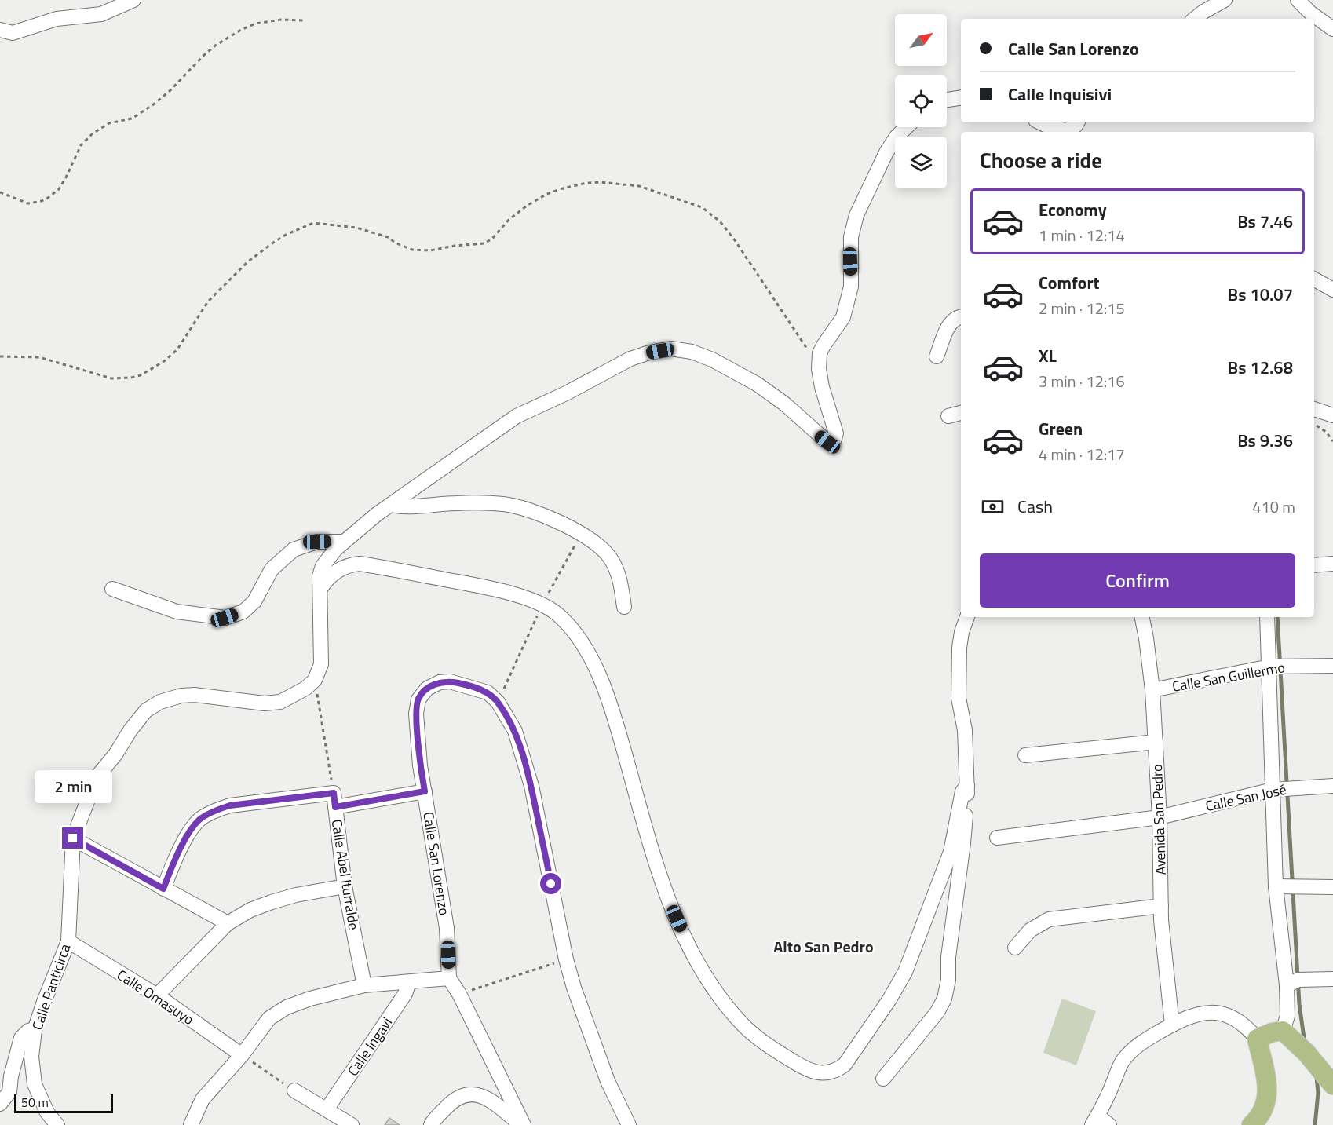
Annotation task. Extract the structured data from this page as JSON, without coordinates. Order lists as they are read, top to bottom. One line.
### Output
{"streets":{"street":["Calle San Guillermo","Calle San José","Avenida San Pedro","Calle San Lorenzo","Calle Abel Iturralde","Calle Panticirca","Calle Omasuyo","Calle Ingavi"]},"crossings":[["Calle San Guillermo","Avenida San Pedro"],["Calle San José","Avenida San Pedro"],["Calle Panticirca","Calle Omasuyo"]],"districts":["Alto San Pedro"],"scale_bar":"50 m","north":"top right","page":{"banner":["Calle San Lorenzo","Calle Inquisivi"],"heading":"Choose a ride","list":[{"name":"Economy","note":"1 min · 12:14","value":"Bs 7.46"},{"name":"Comfort","note":"2 min · 12:15","value":"Bs 10.07"},{"name":"XL","note":"3 min · 12:16","value":"Bs 12.68"},{"name":"Green","note":"4 min · 12:17","value":"Bs 9.36"}],"pay":["Cash","410 m"],"buttons":"Confirm","bubble":"2 min","scale":"50 m"}}
